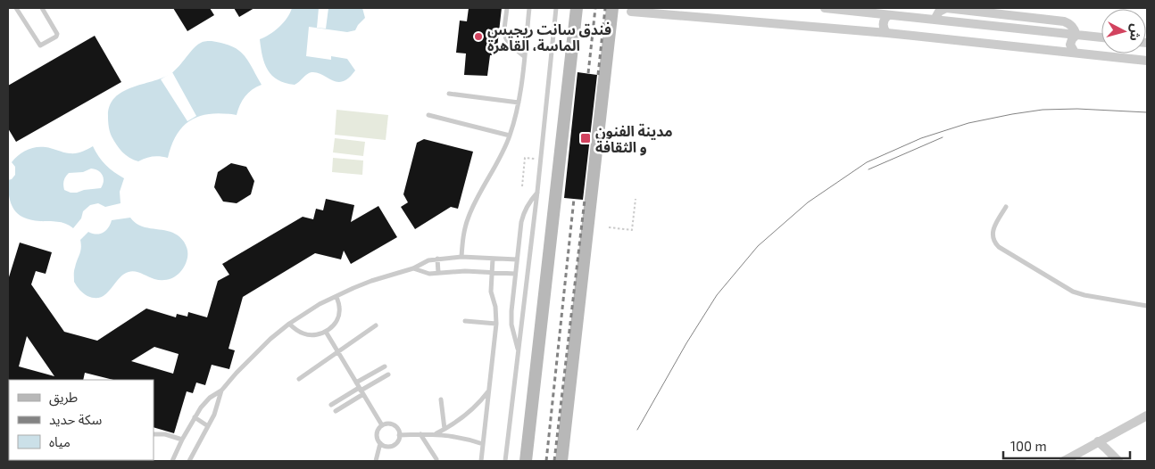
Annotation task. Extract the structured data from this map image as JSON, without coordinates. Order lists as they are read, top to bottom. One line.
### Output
{"places":{"other":["فندق سانت ريجيس الماسة، القاهرة"],"transit":["مدينة الفنون و الثقافة"]},"legend":["طريق","سكة حديد","مياه"],"scale_bar":"100 m","north":"right"}
